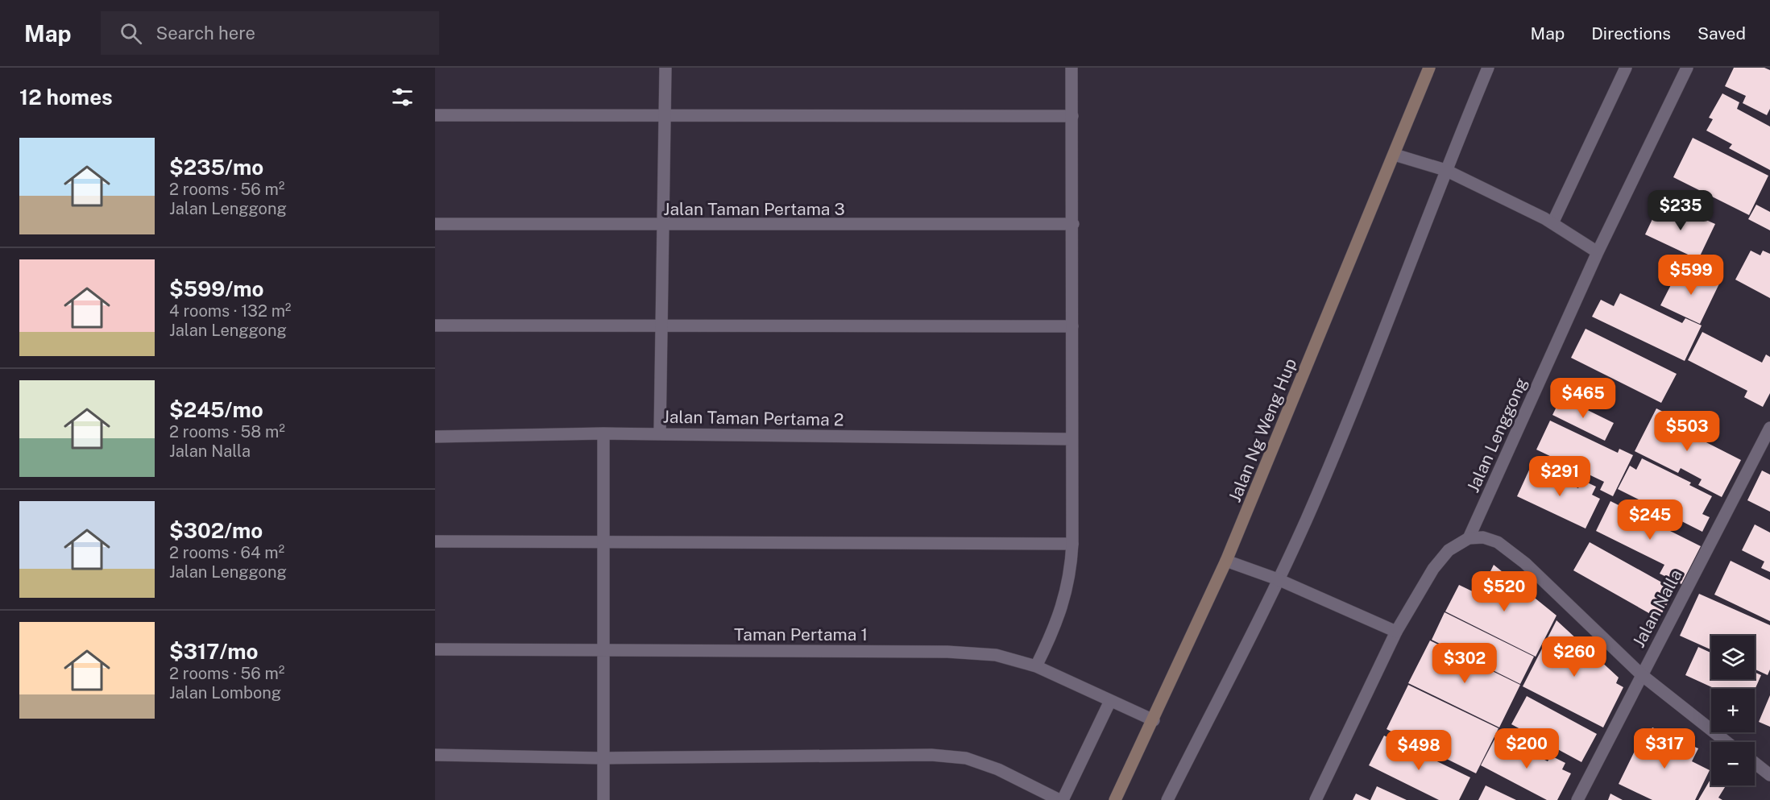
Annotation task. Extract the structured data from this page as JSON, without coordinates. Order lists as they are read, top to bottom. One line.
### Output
{"streets":{"main road":["Jalan Ng Weng Hup"],"street":["Jalan Taman Pertama 3","Jalan Taman Pertama 2","Jalan Lenggong","Jalan Nalla","Taman Pertama 1"]},"crossings":[["Jalan Ng Weng Hup","Taman Pertama 1"]],"page":{"header":"Map","search":"Search here","nav":["Map","Directions","Saved"],"heading":"12 homes","list":[{"name":"$235/mo","note":"2 rooms · 56 m² · Jalan Lenggong"},{"name":"$599/mo","note":"4 rooms · 132 m² · Jalan Lenggong"},{"name":"$245/mo","note":"2 rooms · 58 m² · Jalan Nalla"},{"name":"$302/mo","note":"2 rooms · 64 m² · Jalan Lenggong"},{"name":"$317/mo","note":"2 rooms · 56 m² · Jalan Lombong"}],"price":["$235","$599","$465","$503","$291","$245","$520","$260","$302","$200","$317","$498"],"map_buttons":["+","−"]}}
